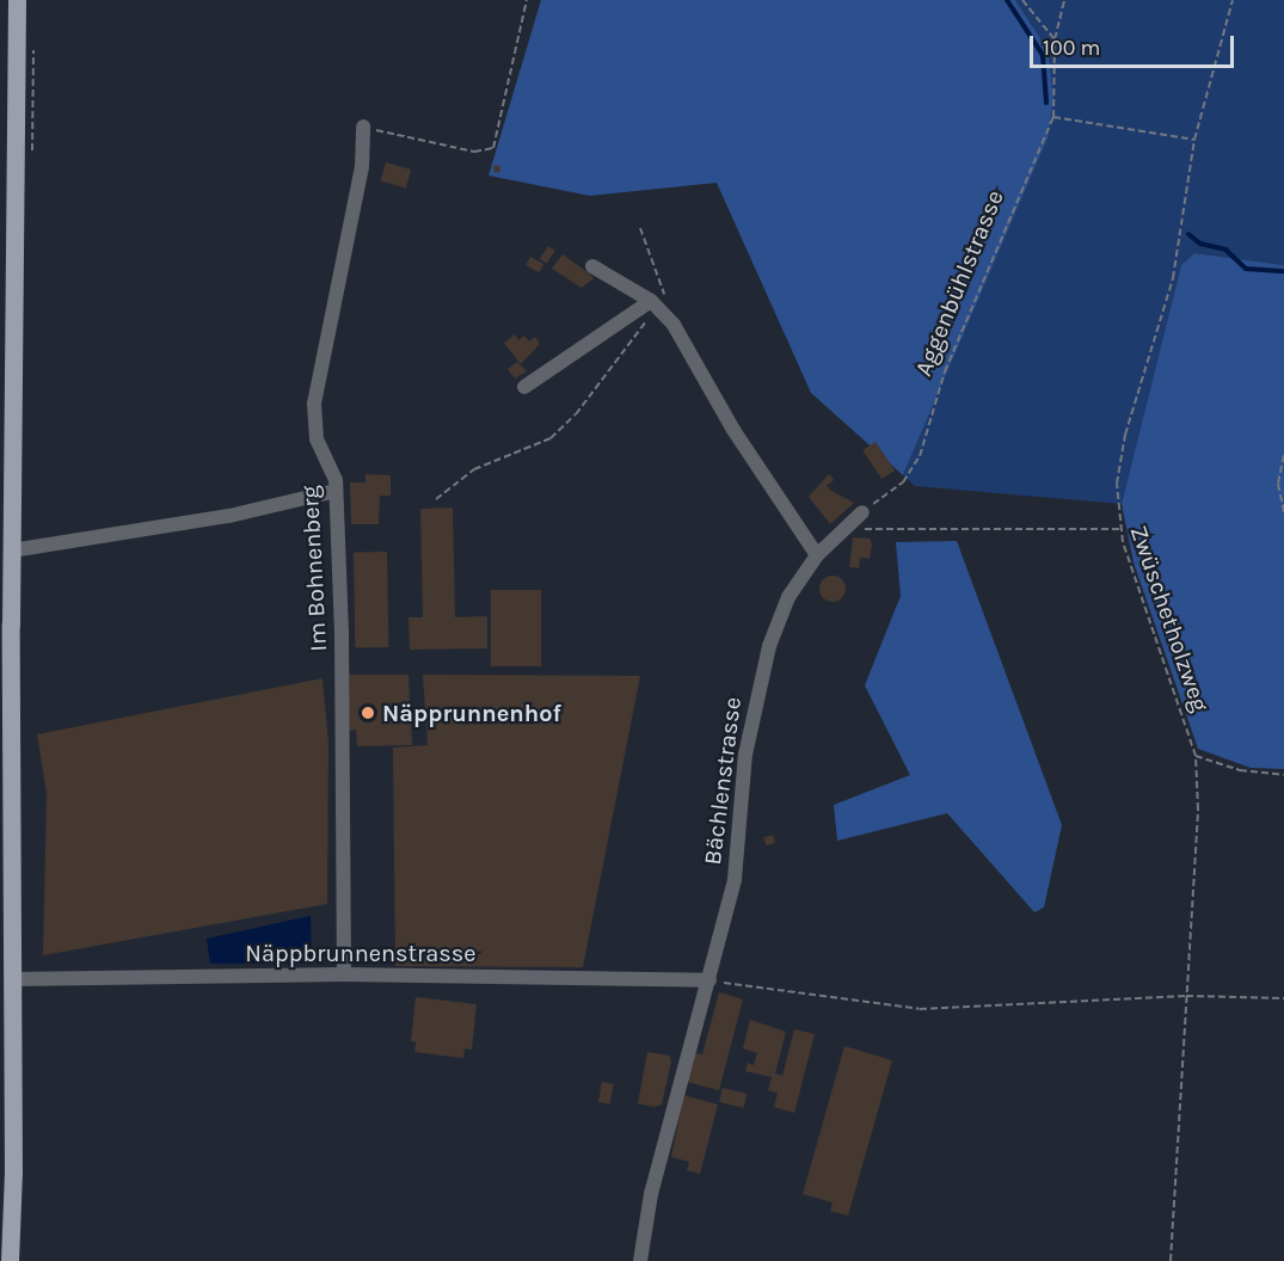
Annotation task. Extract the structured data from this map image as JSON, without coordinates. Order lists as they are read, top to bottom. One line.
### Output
{"streets":{"street":["Im Bohnenberg","Bächlenstrasse","Näppbrunnenstrasse"],"path":["Aggenbühlstrasse","Zwüschetholzweg"]},"crossings":[["Im Bohnenberg","Näppbrunnenstrasse"],["Bächlenstrasse","Näppbrunnenstrasse"]],"places":["Näpprunnenhof"],"scale_bar":"100 m"}
